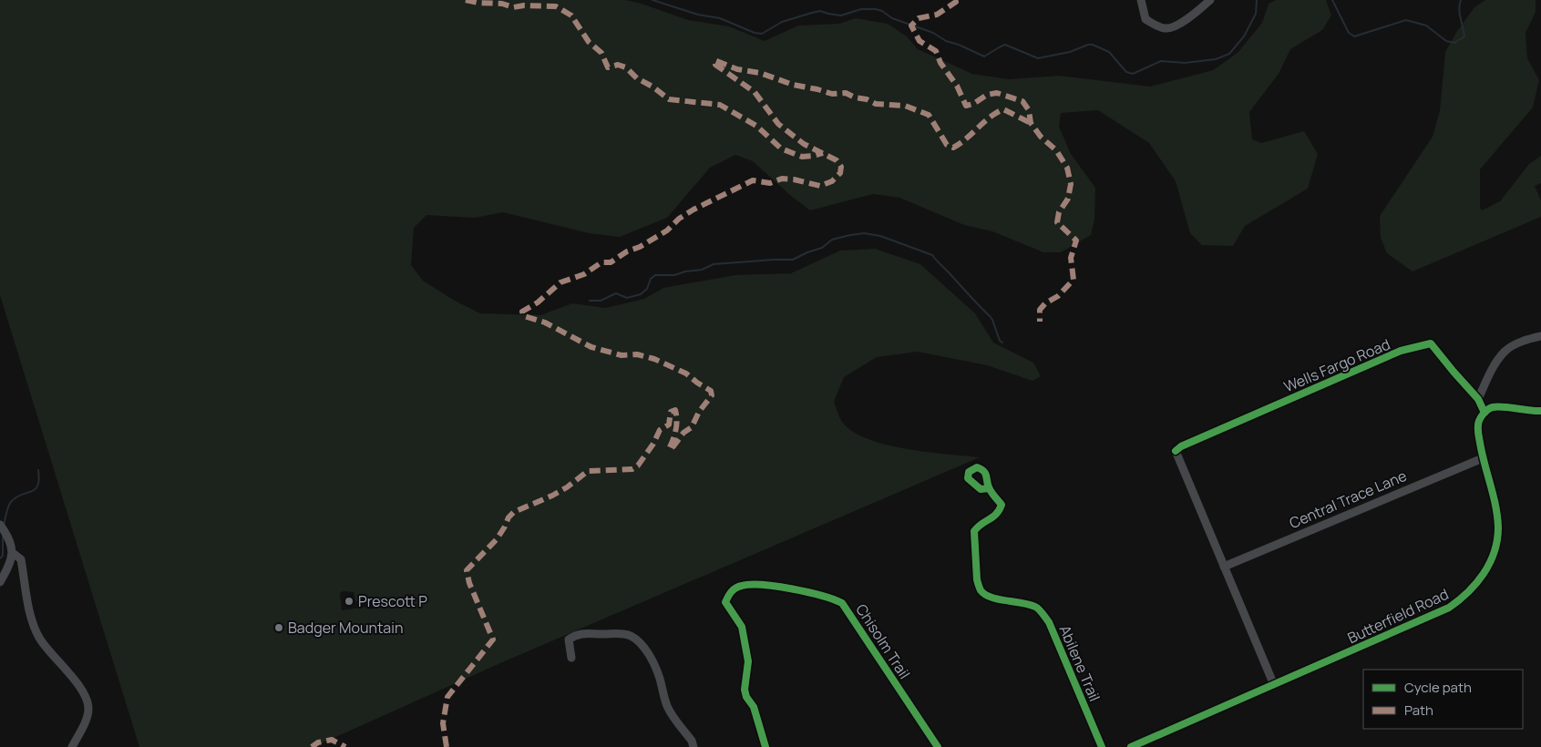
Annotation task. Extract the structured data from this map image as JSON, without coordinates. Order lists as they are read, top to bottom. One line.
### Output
{"streets":{"street":["Wells Fargo Road","Central Trace Lane","Butterfield Road","Chisolm Trail","Abilene Trail"]},"crossings":[["Wells Fargo Road","Central Trace Lane"],["Wells Fargo Road","Butterfield Road"],["Central Trace Lane","Butterfield Road"]],"places":["Prescott P","Badger Mountain"],"legend":["Cycle path","Path"]}
